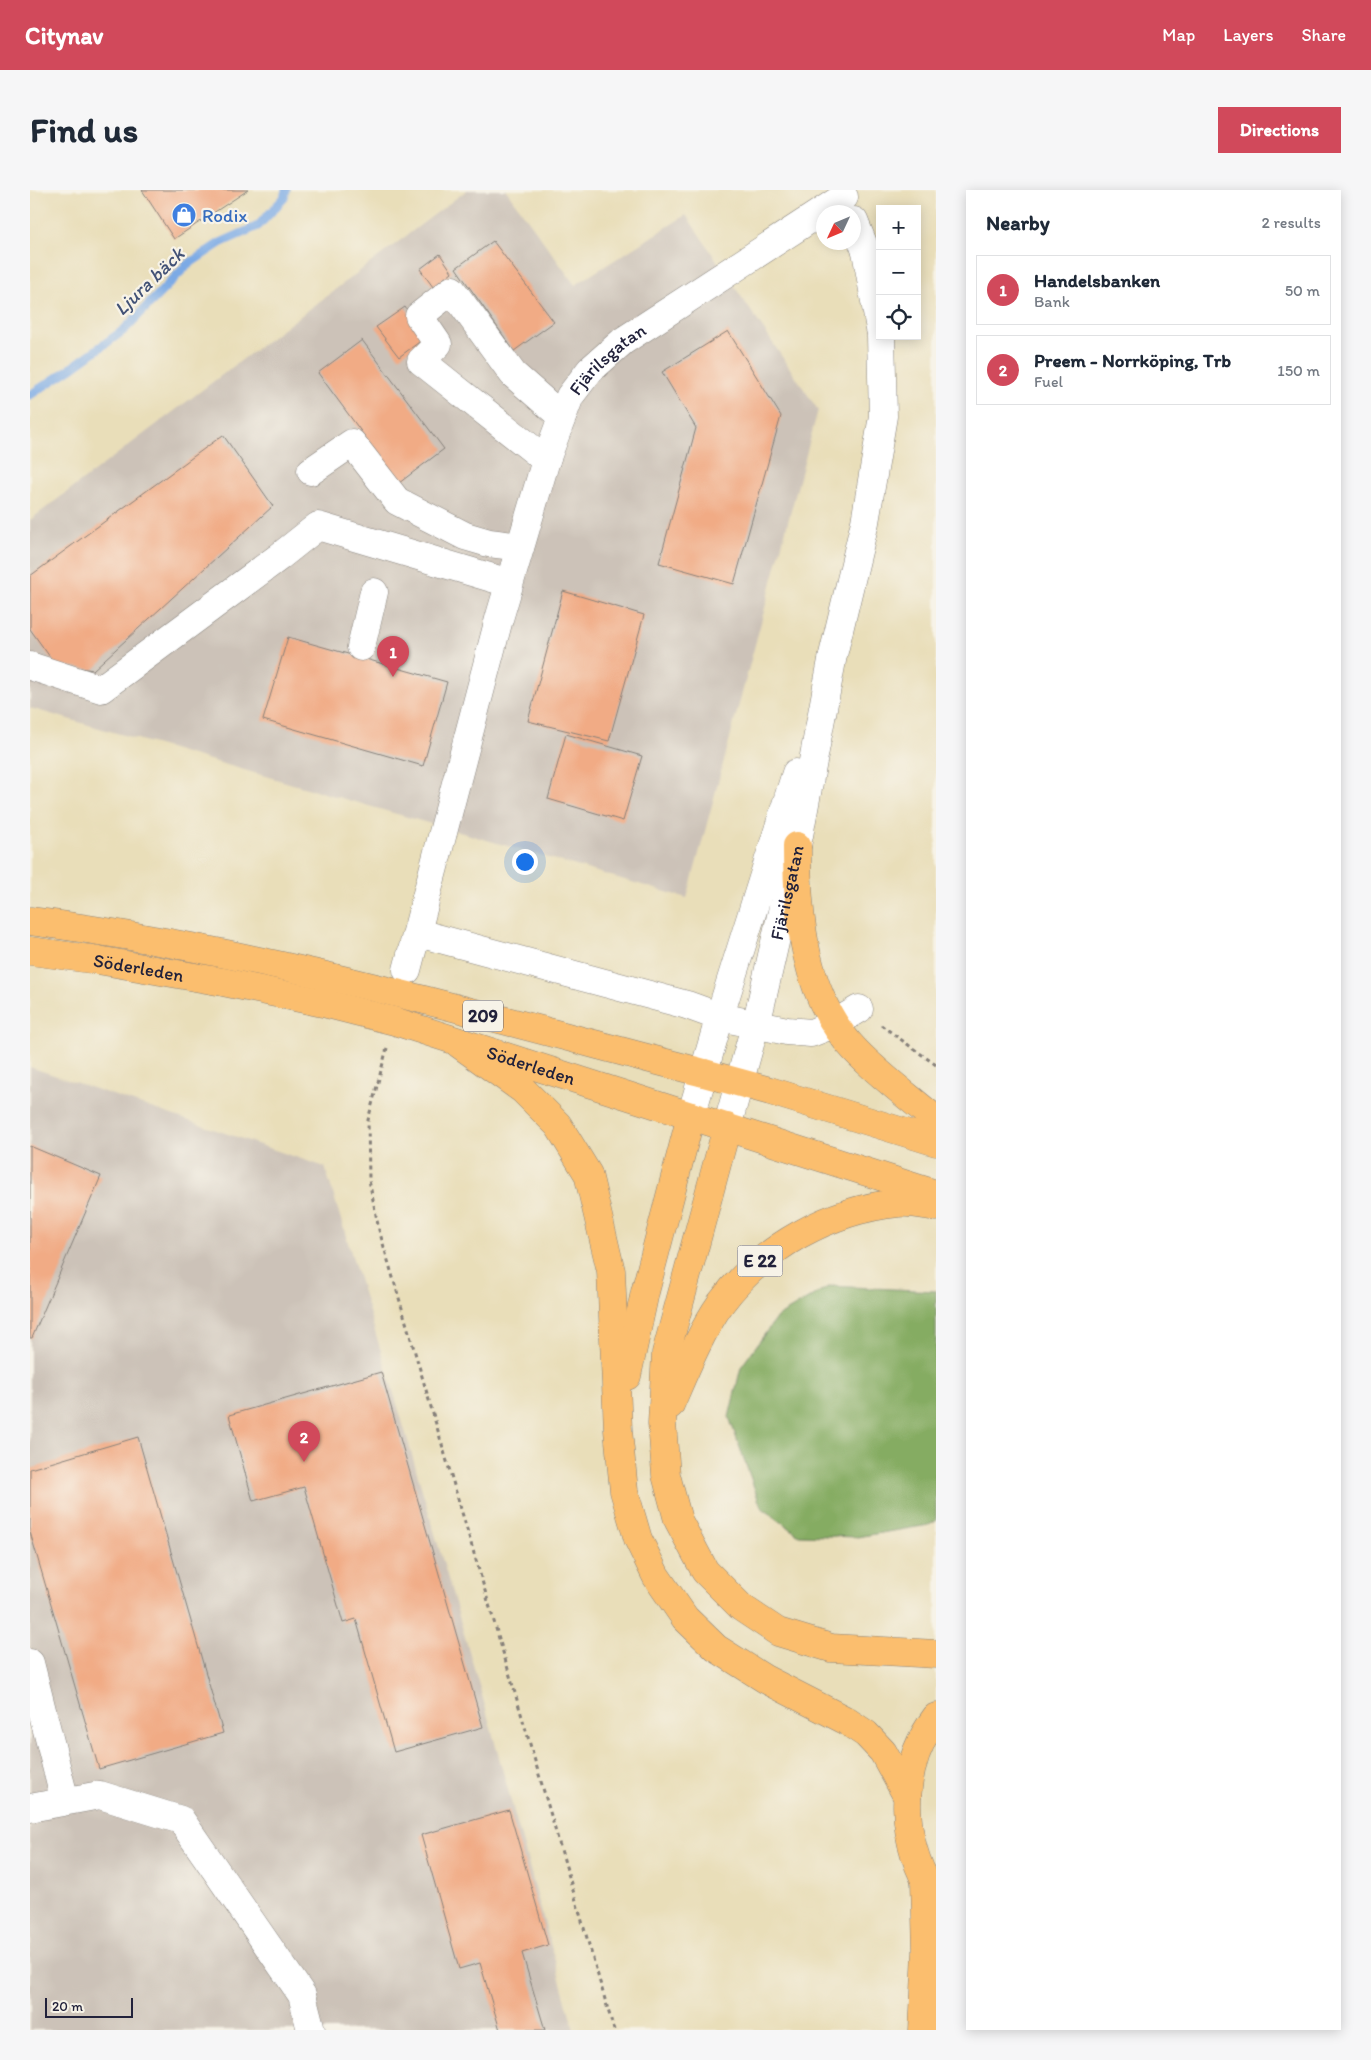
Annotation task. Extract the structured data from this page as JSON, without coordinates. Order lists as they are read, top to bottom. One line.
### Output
{"streets":{"main road":["Söderleden","209","E 22"],"street":["Fjärilsgatan"]},"crossings":[["Fjärilsgatan","Söderleden"]],"water":["Ljura bäck"],"places":{"shop":["Rodix"]},"scale_bar":"20 m","north":"bottom left","page":{"header":"Citynav","nav":["Map","Layers","Share"],"buttons":"Directions","title":"Find us","heading":["Nearby","2 results"],"map_buttons":["+","−"],"list":[{"mark":"1","name":"Handelsbanken","note":"Bank","value":"50 m"},{"mark":"2","name":"Preem - Norrköping, Trb","note":"Fuel","value":"150 m"}],"pins":["1","2"],"scale":"20 m"}}
